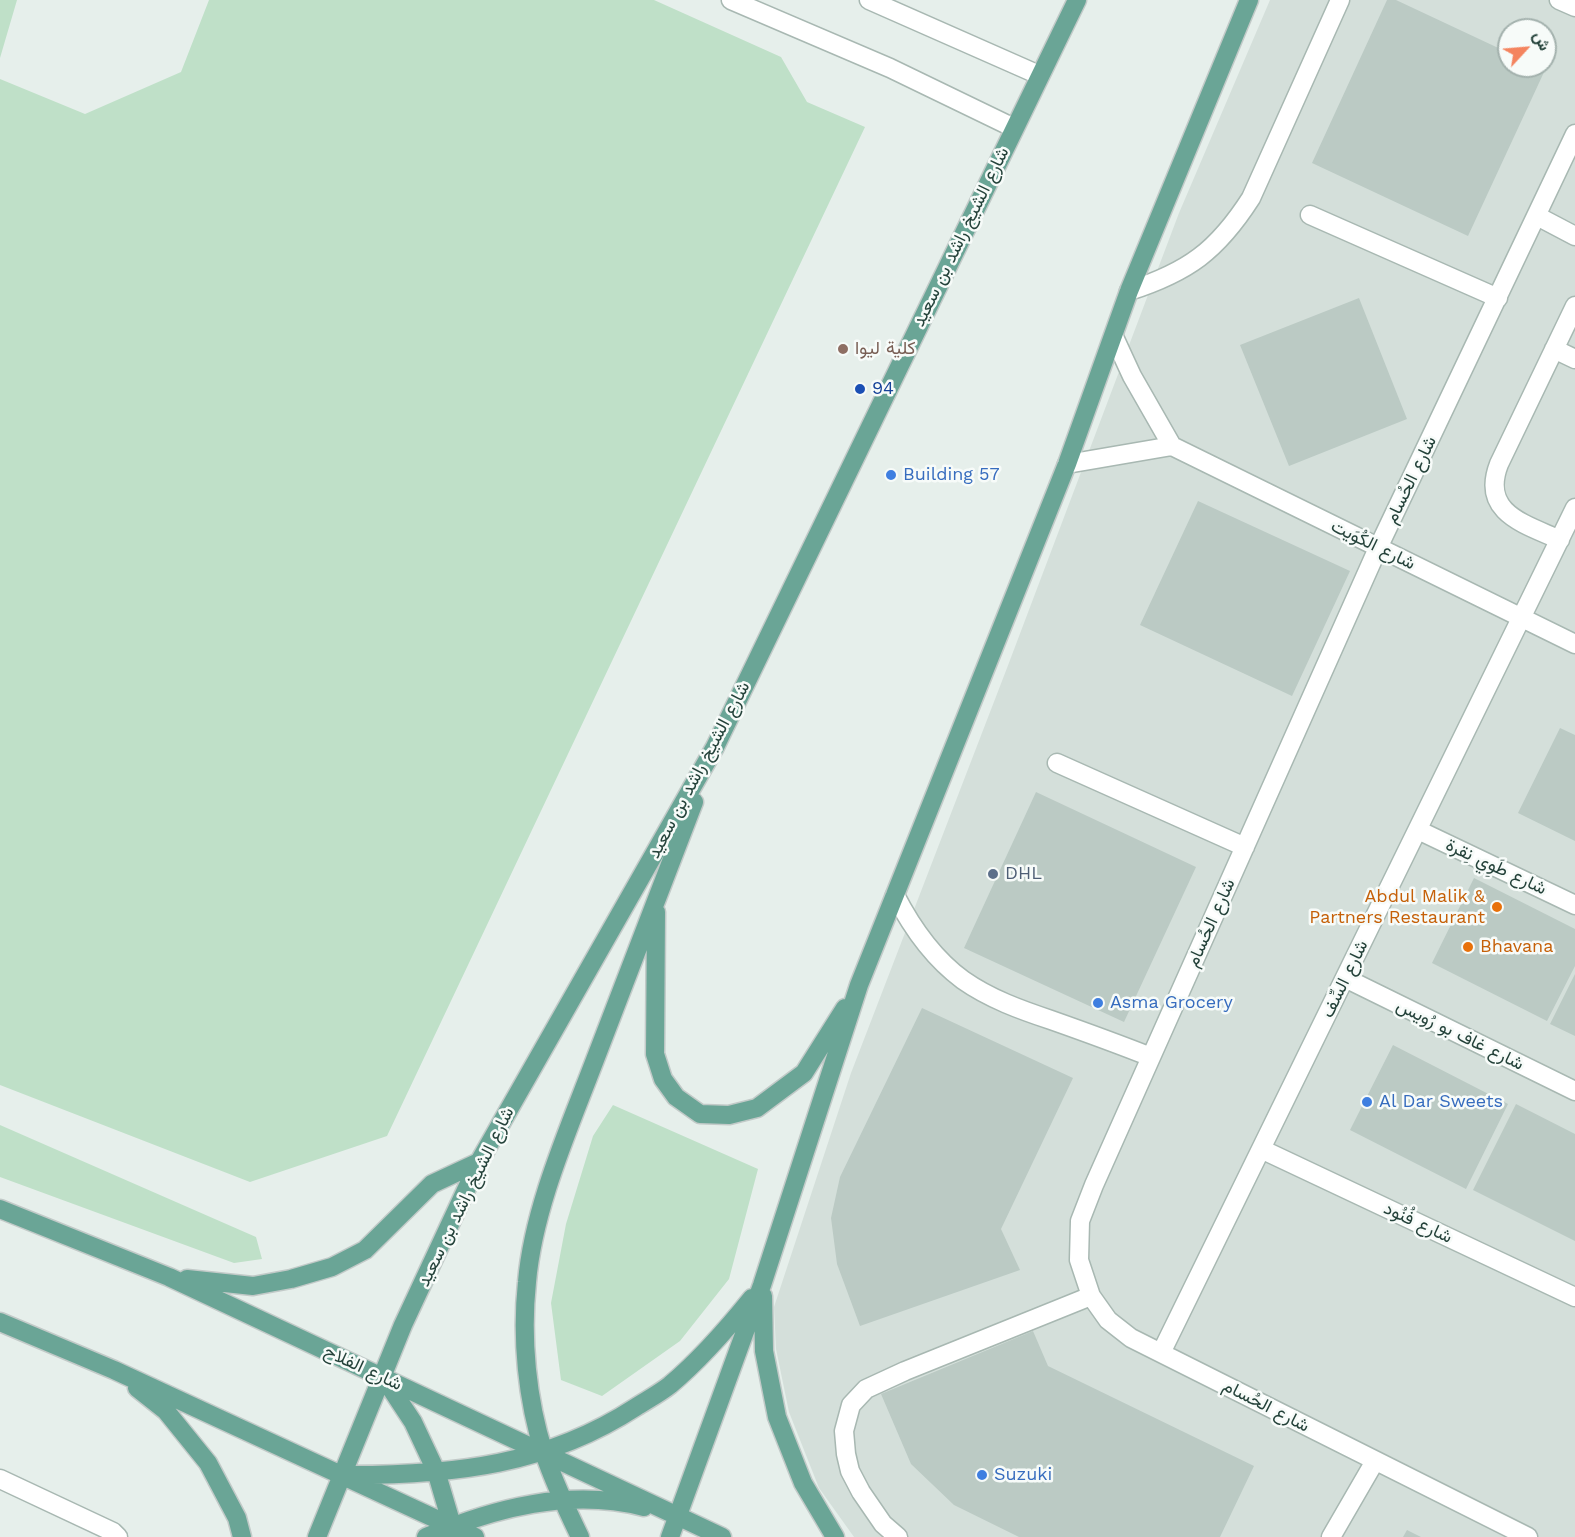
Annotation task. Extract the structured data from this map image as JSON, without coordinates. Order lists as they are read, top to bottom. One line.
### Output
{"streets":{"main road":["شارع الشيخ راشد بن سعيد","شارع الفلاح"],"street":["شارع الحُسام","شارع الكُوَيت","شارع طَوِي نِقرة","شارع السِّف","شارع غاف بو رُويس","شارع فُنُود"]},"crossings":[["شارع الشيخ راشد بن سعيد","شارع الفلاح"],["شارع الحُسام","شارع الكُوَيت"],["شارع الحُسام","شارع السِّف"],["شارع الكُوَيت","شارع السِّف"],["شارع طَوِي نِقرة","شارع السِّف"],["شارع السِّف","شارع غاف بو رُويس"],["شارع السِّف","شارع فُنُود"]],"places":["كلية ليوا","94","Building 57","DHL","Abdul Malik & Partners Restaurant","Bhavana","Asma Grocery","Al Dar Sweets","Suzuki"],"north":"top right"}
